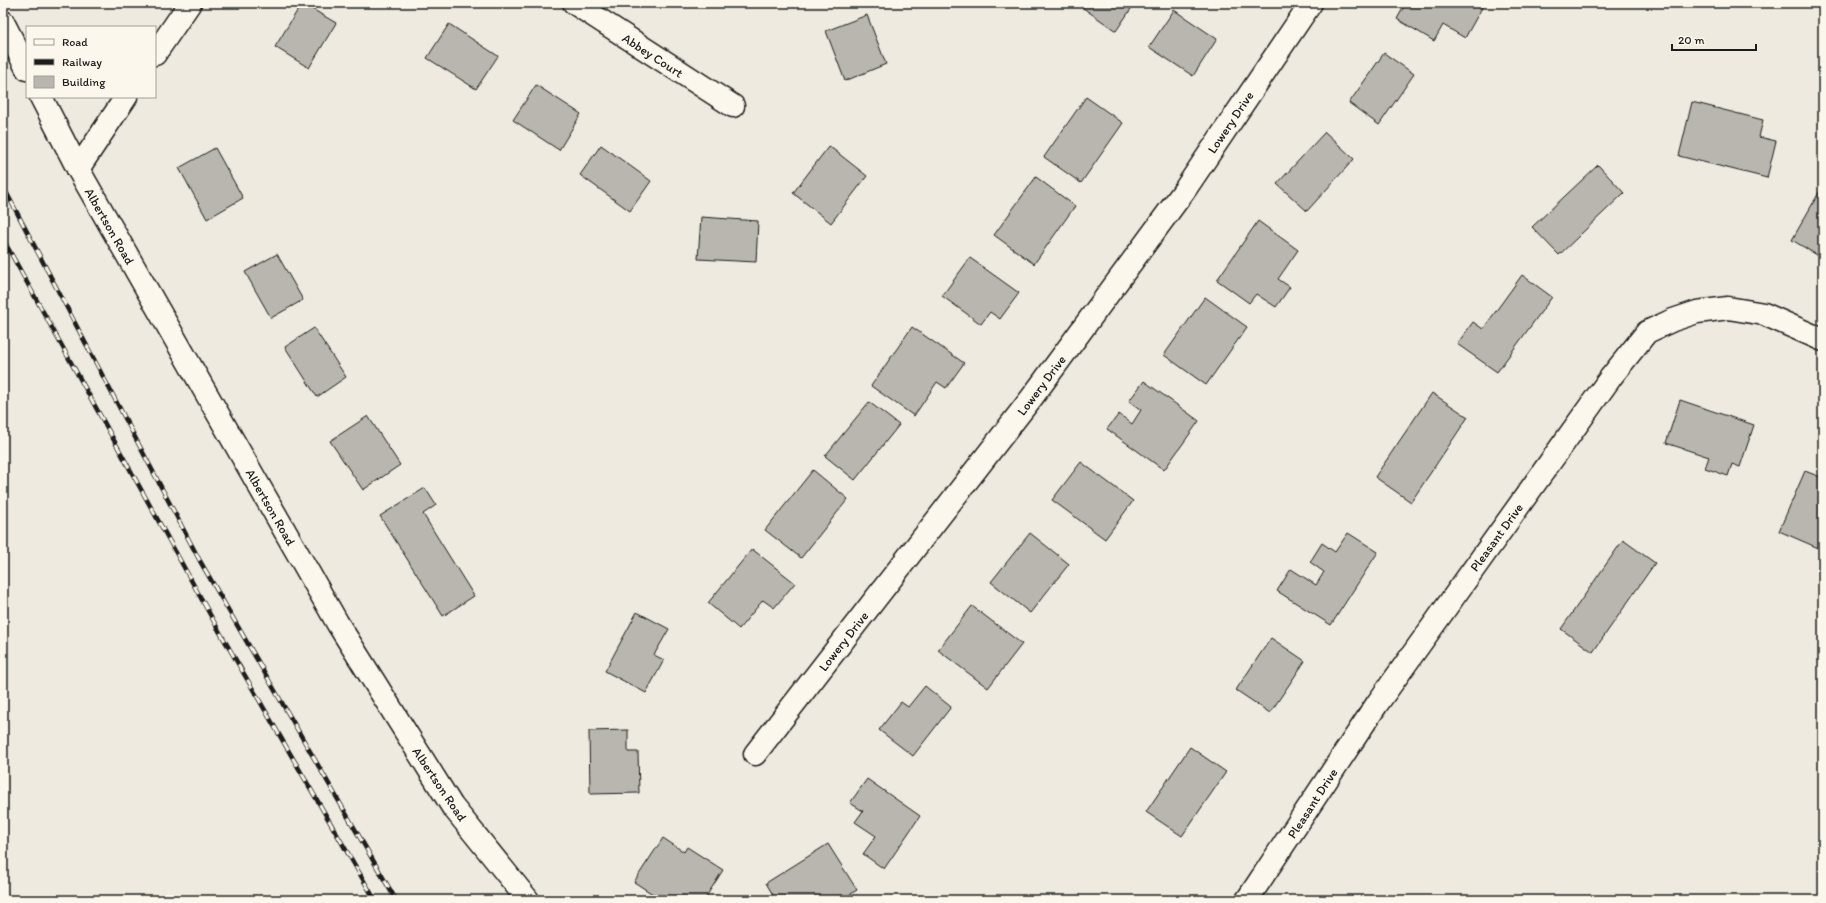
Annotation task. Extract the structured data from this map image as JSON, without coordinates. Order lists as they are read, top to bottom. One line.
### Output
{"streets":{"street":["Abbey Court","Lowery Drive","Albertson Road","Pleasant Drive"]},"legend":["Road","Railway","Building"],"scale_bar":"20 m"}
